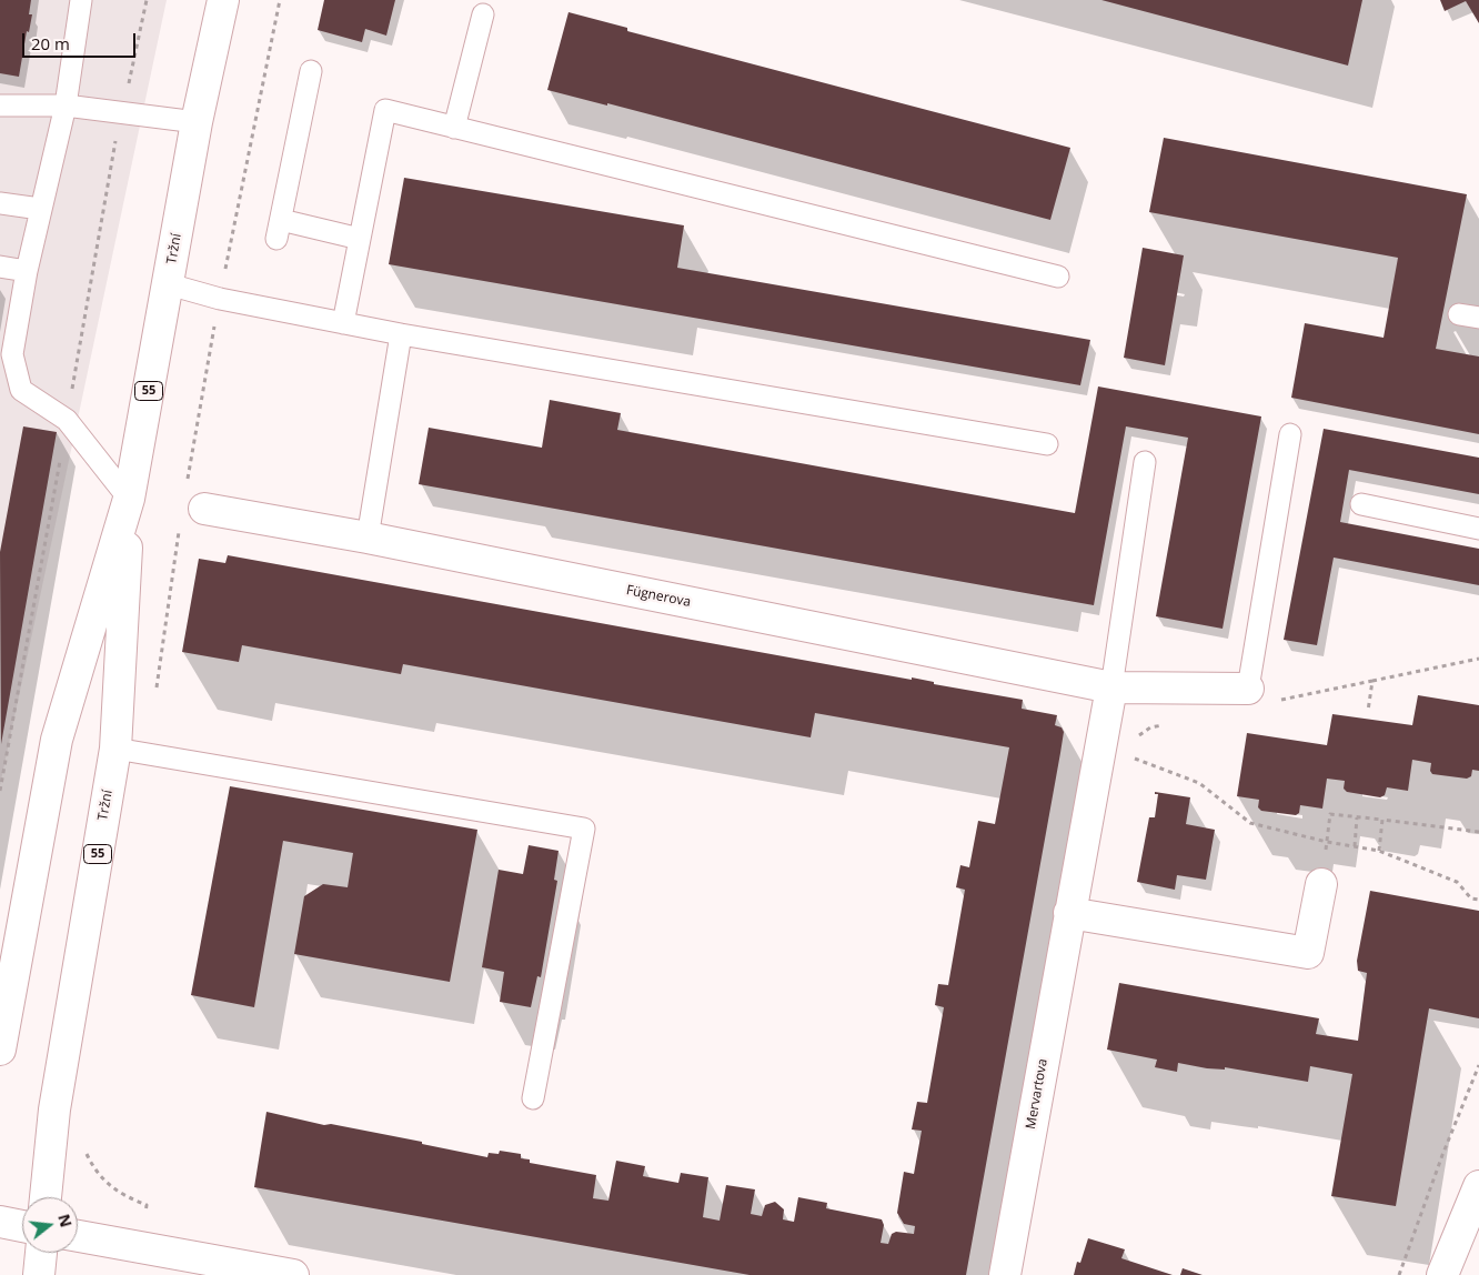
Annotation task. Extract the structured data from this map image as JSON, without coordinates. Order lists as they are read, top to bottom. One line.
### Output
{"streets":{"street":["Tržní","55","Fügnerova","Mervartova"]},"crossings":[["Fügnerova","Mervartova"]],"scale_bar":"20 m","north":"right"}
